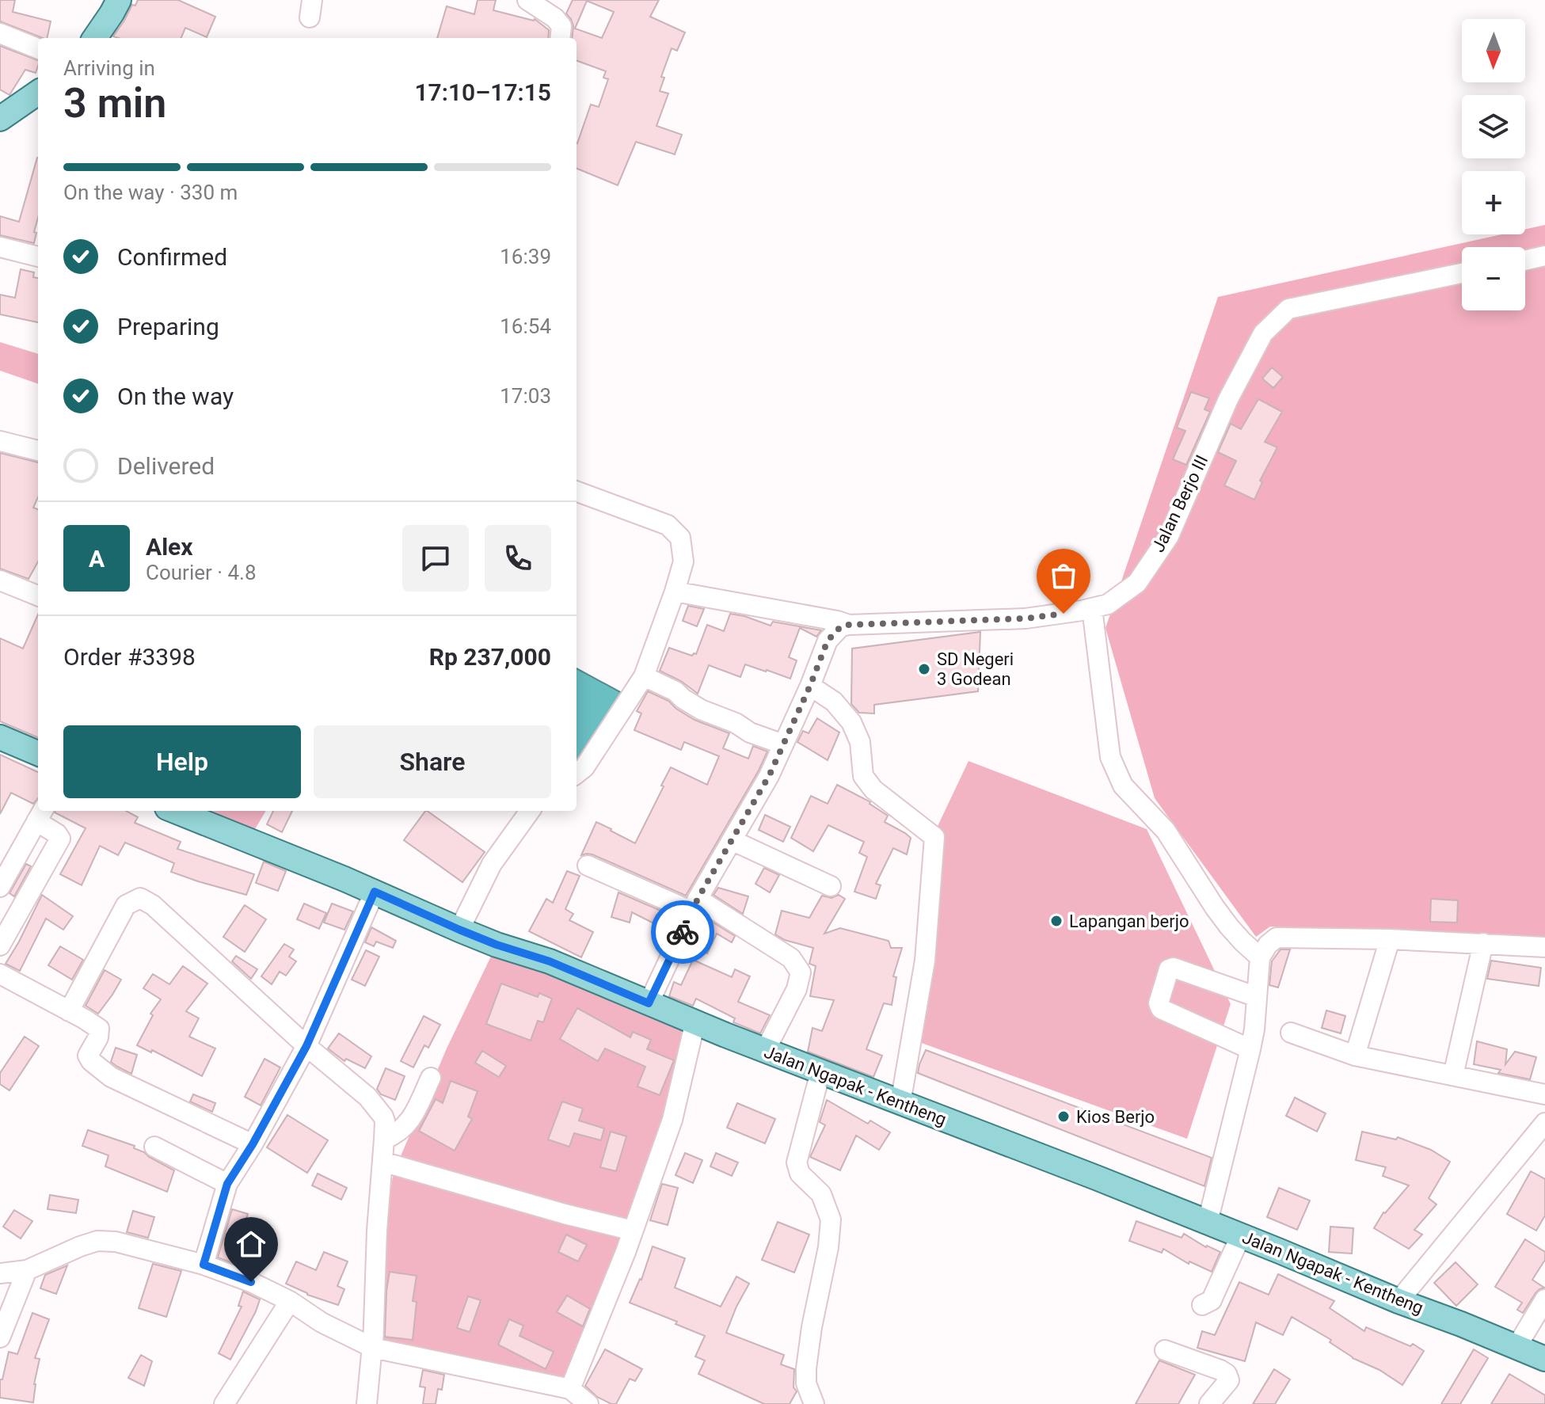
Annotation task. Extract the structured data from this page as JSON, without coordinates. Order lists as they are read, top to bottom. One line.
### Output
{"streets":{"main road":["Jalan Ngapak - Kentheng"],"street":["Jalan Berjo III"]},"places":["SD Negeri 3 Godean","Lapangan berjo","Kios Berjo"],"north":"bottom","page":{"map_buttons":["+","−"],"heading":["3 min","Arriving in","17:10–17:15"],"panel":["Alex","Courier · 4.8","Order #3398","Rp 237,000"],"bar":"On the way · 330 m","list":[["Confirmed","16:39"],["Preparing","16:54"],["On the way","17:03"],"Delivered"],"round":"A","buttons":["Help","Share"]}}
